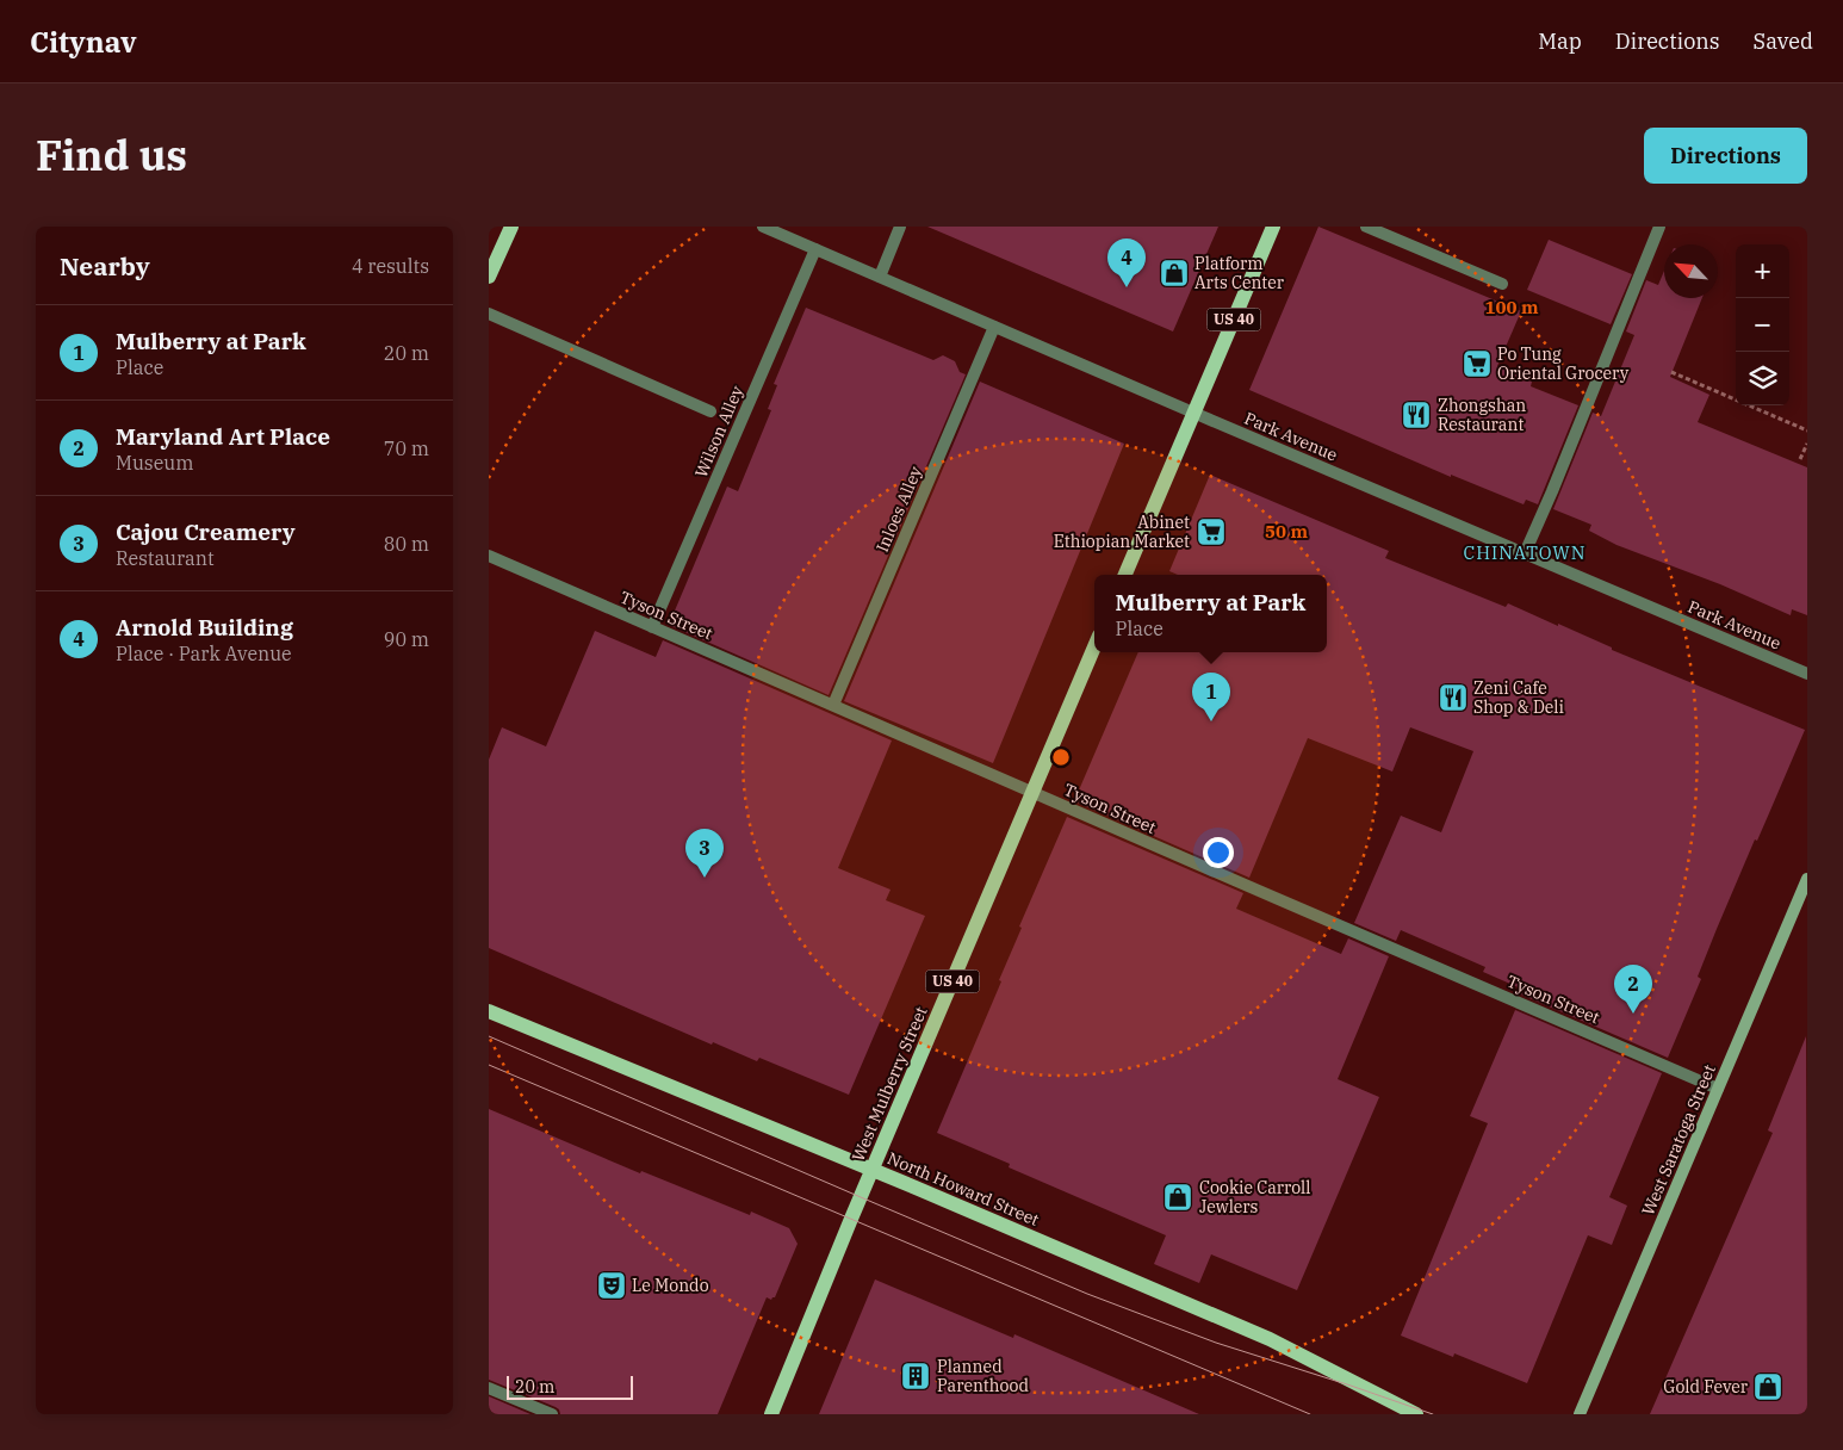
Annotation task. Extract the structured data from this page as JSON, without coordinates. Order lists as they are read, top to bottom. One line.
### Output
{"streets":{"main road":["US 40","West Mulberry Street","West Saratoga Street","North Howard Street"],"street":["Wilson Alley","Park Avenue","Inloes Alley","Tyson Street"]},"crossings":[["US 40","Park Avenue"],["Wilson Alley","Park Avenue"],["Wilson Alley","Tyson Street"],["Park Avenue","Inloes Alley"],["Inloes Alley","Tyson Street"],["Tyson Street","West Mulberry Street"],["Tyson Street","West Saratoga Street"],["West Mulberry Street","North Howard Street"]],"districts":["CHINATOWN"],"places":{"shop":["Platform Arts Center","Cookie Carroll Jewlers","Gold Fever"],"supermarket":["Po Tung Oriental Grocery","Abinet Ethiopian Market"],"restaurant":["Zhongshan Restaurant","Zeni Cafe Shop & Deli"],"theatre":["Le Mondo"],"building":["Planned Parenthood"]},"scale_bar":"20 m","north":"top left","page":{"header":"Citynav","nav":["Map","Directions","Saved"],"title":"Find us","buttons":"Directions","heading":["Nearby","4 results"],"pins":["4","1","3","2"],"map_buttons":["+","−"],"list":[{"mark":"1","name":"Mulberry at Park","note":"Place","value":"20 m"},{"mark":"2","name":"Maryland Art Place","note":"Museum","value":"70 m"},{"mark":"3","name":"Cajou Creamery","note":"Restaurant","value":"80 m"},{"mark":"4","name":"Arnold Building","note":"Place · Park Avenue","value":"90 m"}],"popup":["Mulberry at Park","Place"],"scale":"20 m"},"rings":["100 m","50 m"]}
